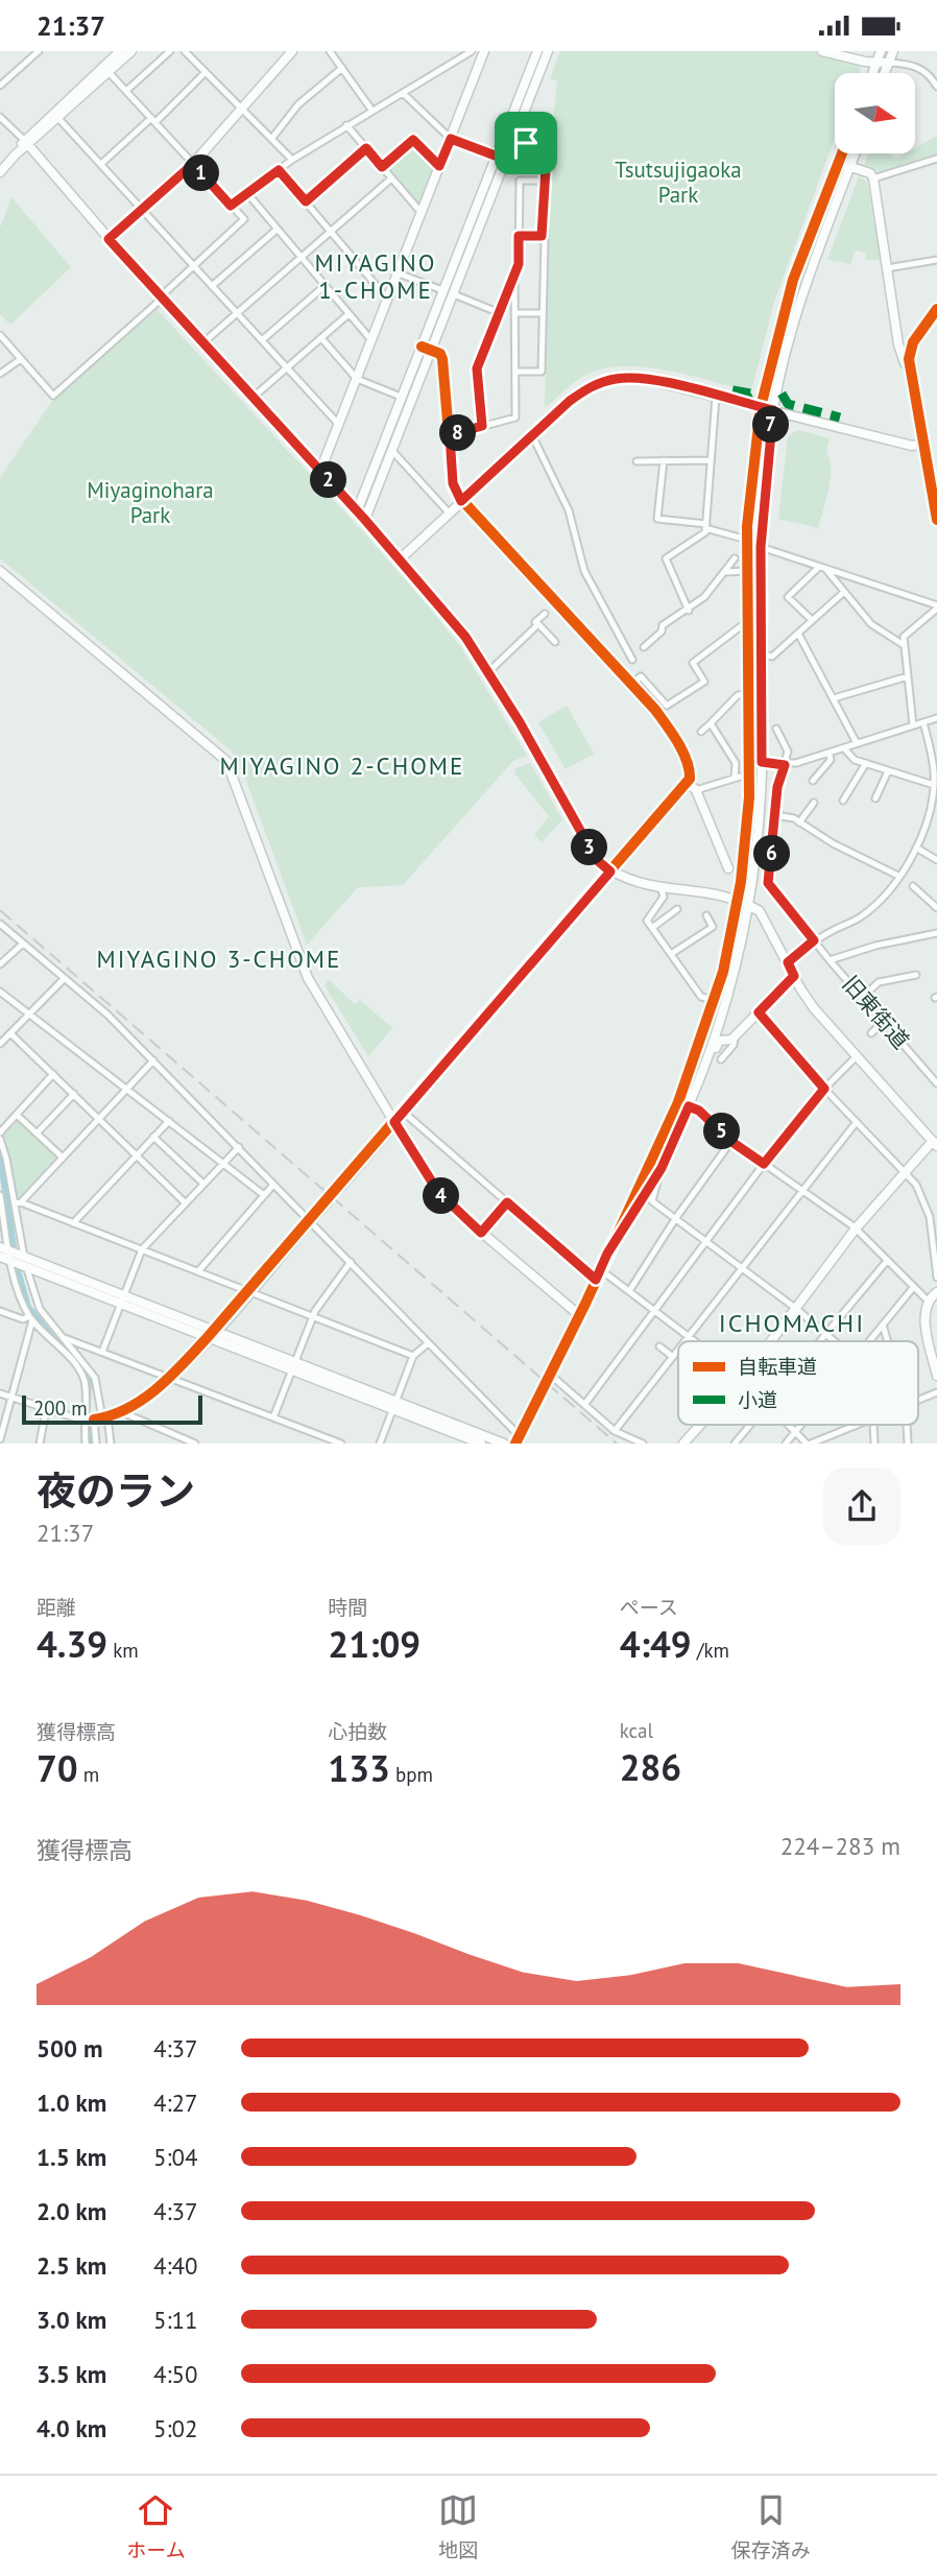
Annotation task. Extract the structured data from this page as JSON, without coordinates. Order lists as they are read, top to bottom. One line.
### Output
{"streets":{"street":["旧東街道"]},"districts":["MIYAGINO 1-CHOME","MIYAGINO 2-CHOME","MIYAGINO 3-CHOME","ICHOMACHI"],"parks":["Tsutsujigaoka Park","Miyaginohara Park"],"legend":["自転車道","小道"],"scale_bar":"200 m","north":"right","page":{"status":"21:37","pins":["1","7","8","2","3","6","5","4"],"scale":"200 m","heading":["夜のラン","21:37"],"stats":[["距離","4.39 km"],["時間","21:09"],["ペース","4:49 /km"],["獲得標高","70 m"],["心拍数","133 bpm"],["kcal","286"]],"chart":["獲得標高","224–283 m"],"list":[{"name":"500 m","note":"4:37"},{"name":"1.0 km","note":"4:27"},{"name":"1.5 km","note":"5:04"},{"name":"2.0 km","note":"4:37"},{"name":"2.5 km","note":"4:40"},{"name":"3.0 km","note":"5:11"},{"name":"3.5 km","note":"4:50"},{"name":"4.0 km","note":"5:02"}],"tabs":["ホーム","地図","保存済み"]}}
